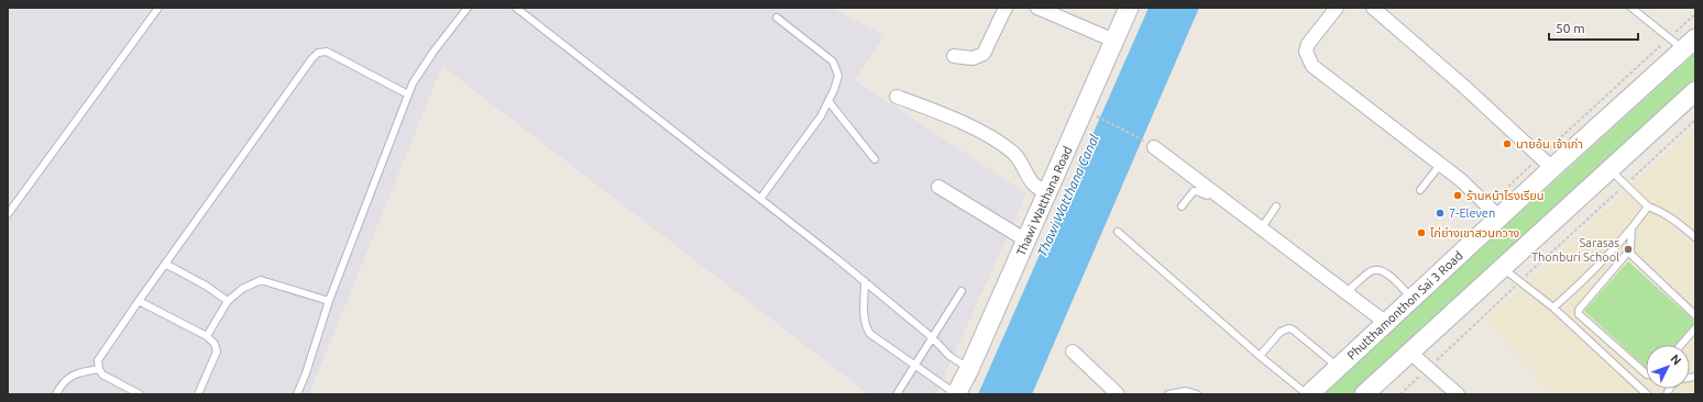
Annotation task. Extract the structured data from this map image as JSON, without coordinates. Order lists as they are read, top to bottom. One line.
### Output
{"streets":{"main road":["Thawi Watthana Road","Phutthamonthon Sai 3 Road"]},"water":["Thawi Watthana Canal"],"places":["นายอ้น เจ้าเก่า","ร้านหน้าโรงเรียน","7-Eleven","ไก่ย่างเขาสวนกวาง","Sarasas Thonburi School"],"scale_bar":"50 m","north":"top right"}
